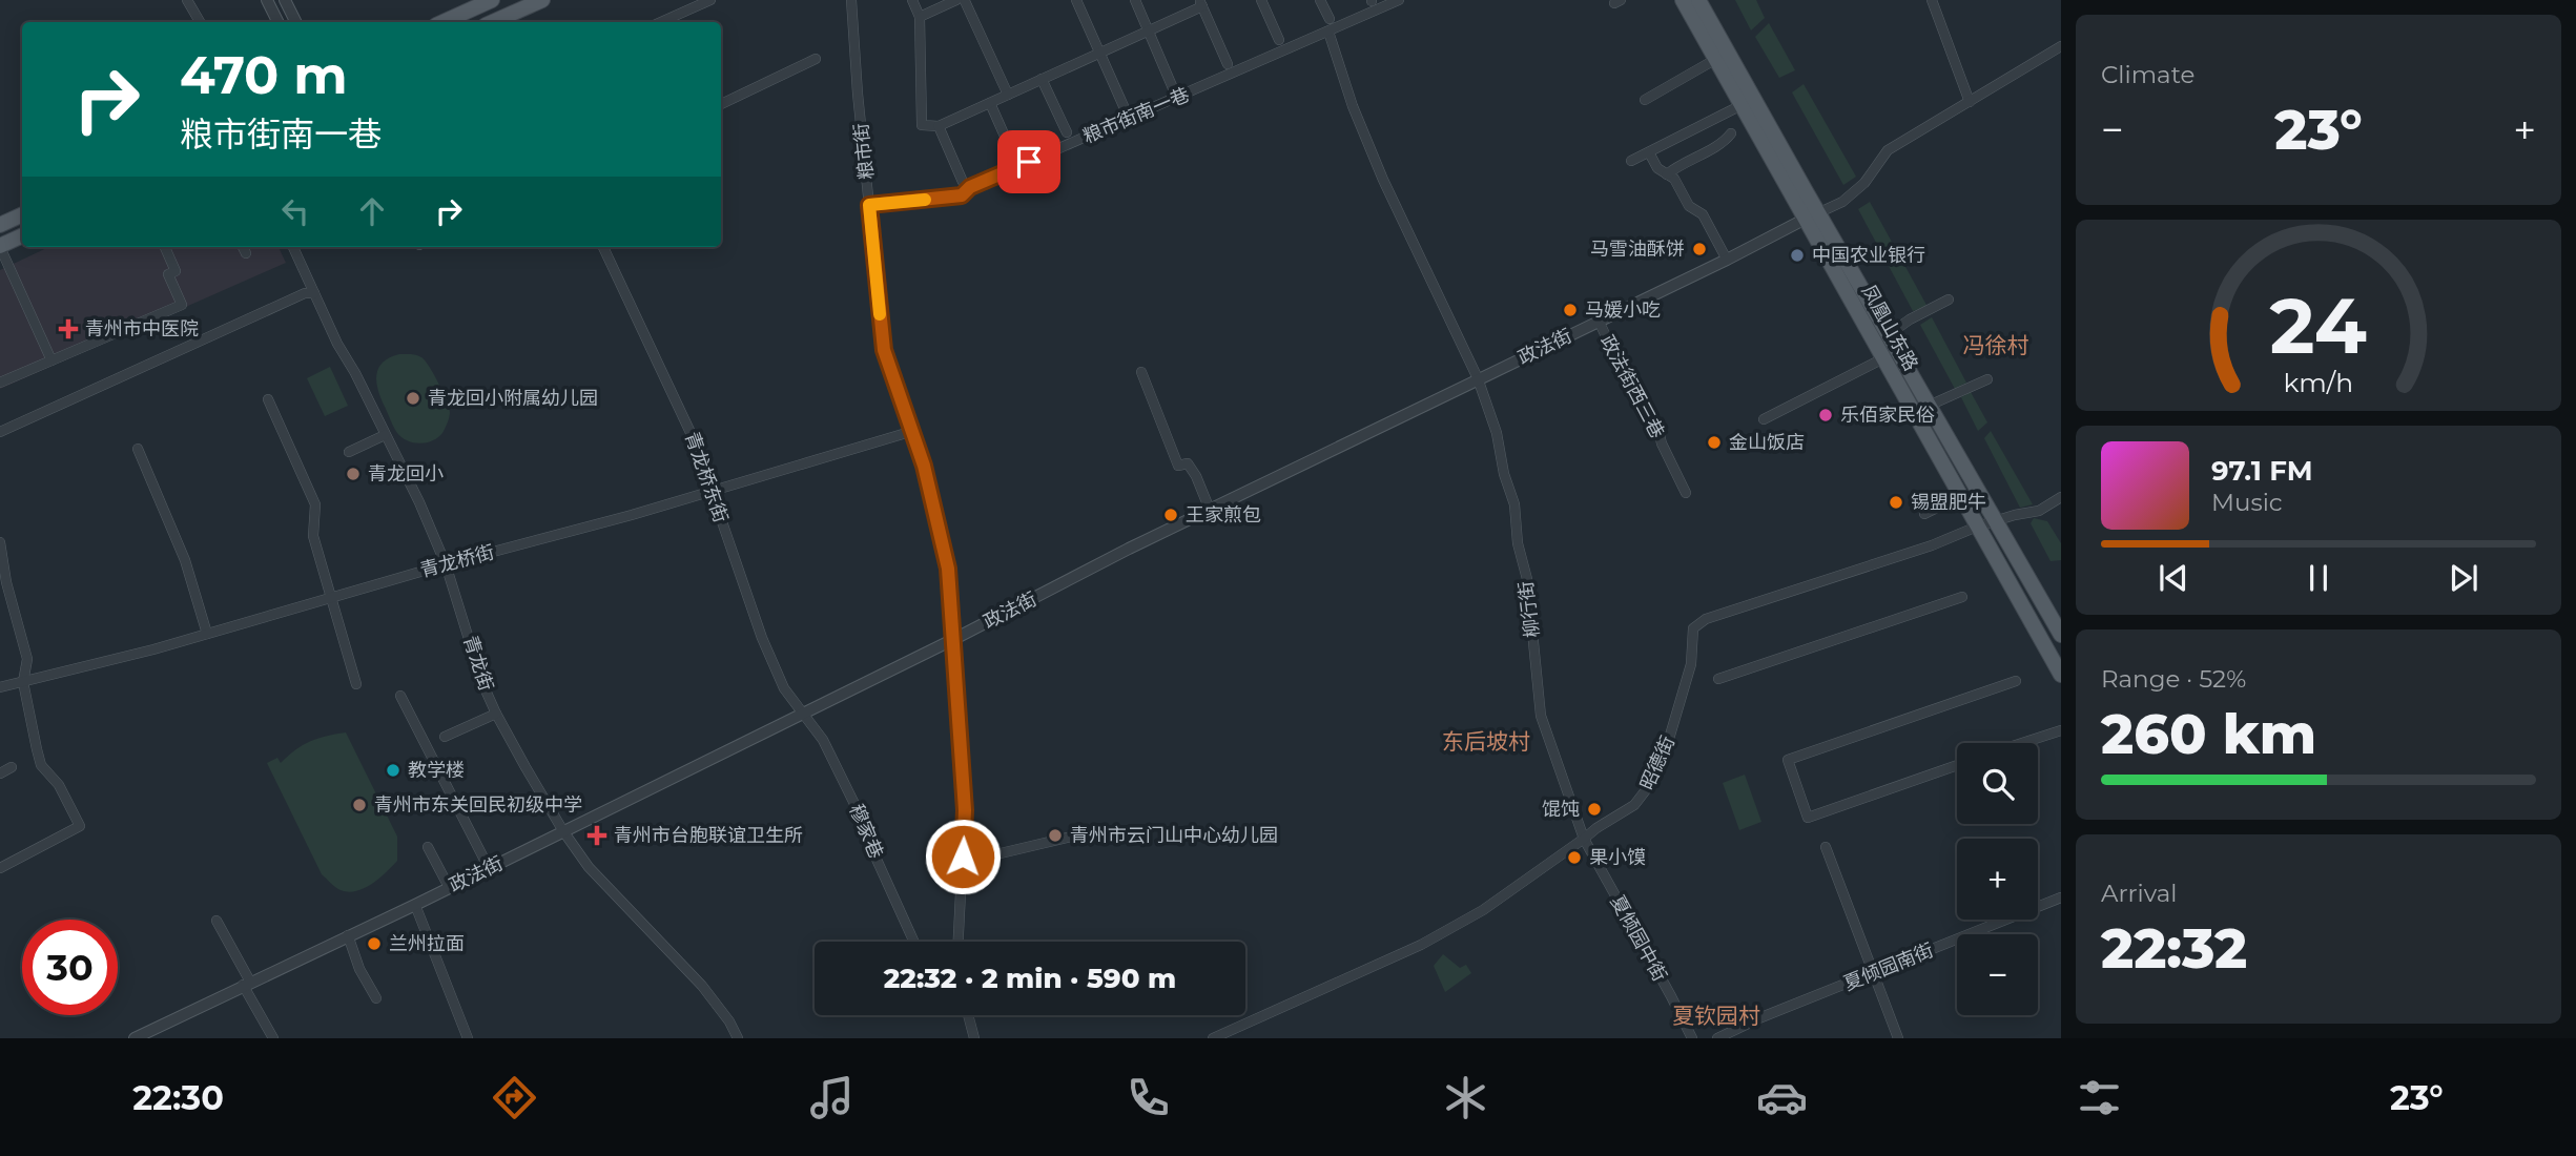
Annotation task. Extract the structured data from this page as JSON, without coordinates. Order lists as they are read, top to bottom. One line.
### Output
{"streets":{"main road":["凤凰山东路"],"street":["粮市街南一巷","粮市街","政法街","政法街西三巷","青龙桥东街","青龙桥街","柳行街","青龙街","昭德街","穆家巷","夏倾园中街","夏倾园南街"]},"crossings":[["粮市街南一巷","粮市街"],["粮市街南一巷","柳行街"],["粮市街","政法街"],["粮市街","青龙桥街"],["凤凰山东路","政法街"],["凤凰山东路","昭德街"],["政法街","政法街西三巷"],["政法街","青龙桥东街"],["政法街","柳行街"],["政法街","青龙街"],["政法街","穆家巷"],["青龙桥东街","青龙桥街"],["青龙桥东街","穆家巷"],["青龙桥街","青龙街"],["柳行街","昭德街"],["柳行街","夏倾园中街"],["昭德街","夏倾园中街"]],"districts":["冯徐村","东后坡村","夏钦园村"],"places":{"other":["马雪油酥饼","中国农业银行","马媛小吃","青龙回小附属幼儿园","乐佰家民俗","金山饭店","青龙回小","锡盟肥牛","王家煎包","教学楼","青州市东关回民初级中学","馄饨","青州市云门山中心幼儿园","果小馍","兰州拉面"],"health":["青州市中医院","青州市台胞联谊卫生所"]},"page":{"tile":["Climate",["Range · 52%","260 km"],["Arrival","22:32"]],"turn":["470 m","粮市街南一巷"],"heat":["−","23°","+"],"song":["97.1 FM","Music"],"map_buttons":["+","−"],"limit":"30","trip":"22:32 · 2 min · 590 m","tabs":["22:30","23°"],"gauge":["24","km/h"]}}
